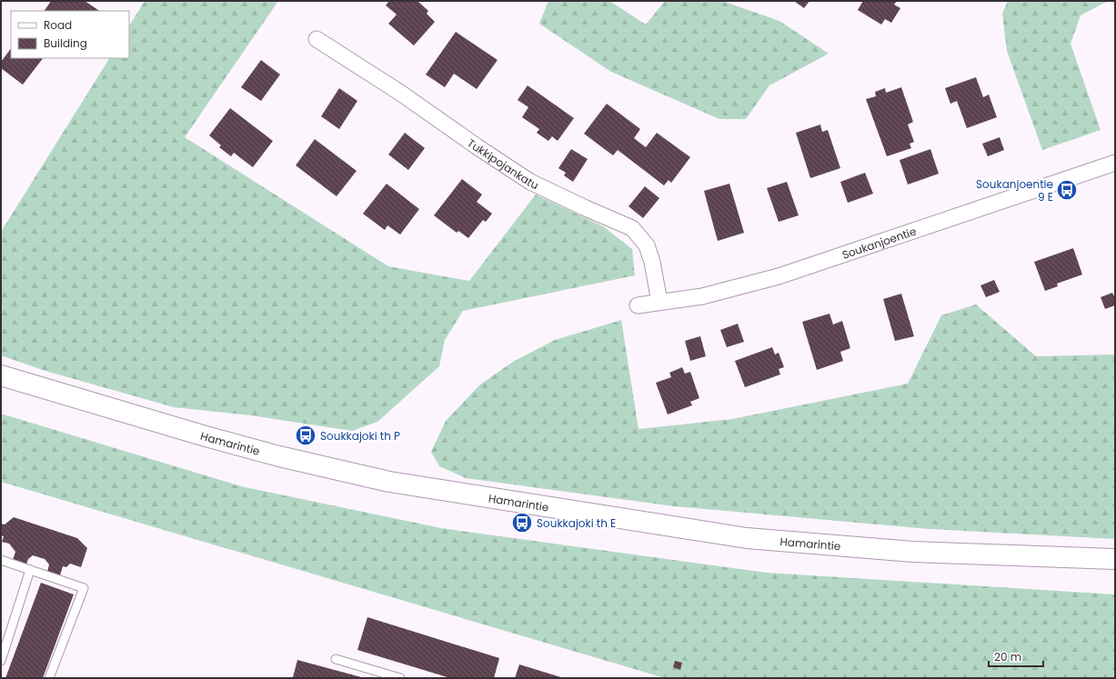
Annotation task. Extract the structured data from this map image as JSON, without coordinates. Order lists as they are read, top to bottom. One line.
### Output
{"streets":{"main road":["Hamarintie"],"street":["Tukkipojankatu","Soukanjoentie"]},"crossings":[["Tukkipojankatu","Soukanjoentie"]],"places":{"bus stop":["Soukanjoentie 9 E","Soukkajoki th P","Soukkajoki th E"]},"legend":["Road","Building"],"scale_bar":"20 m"}
